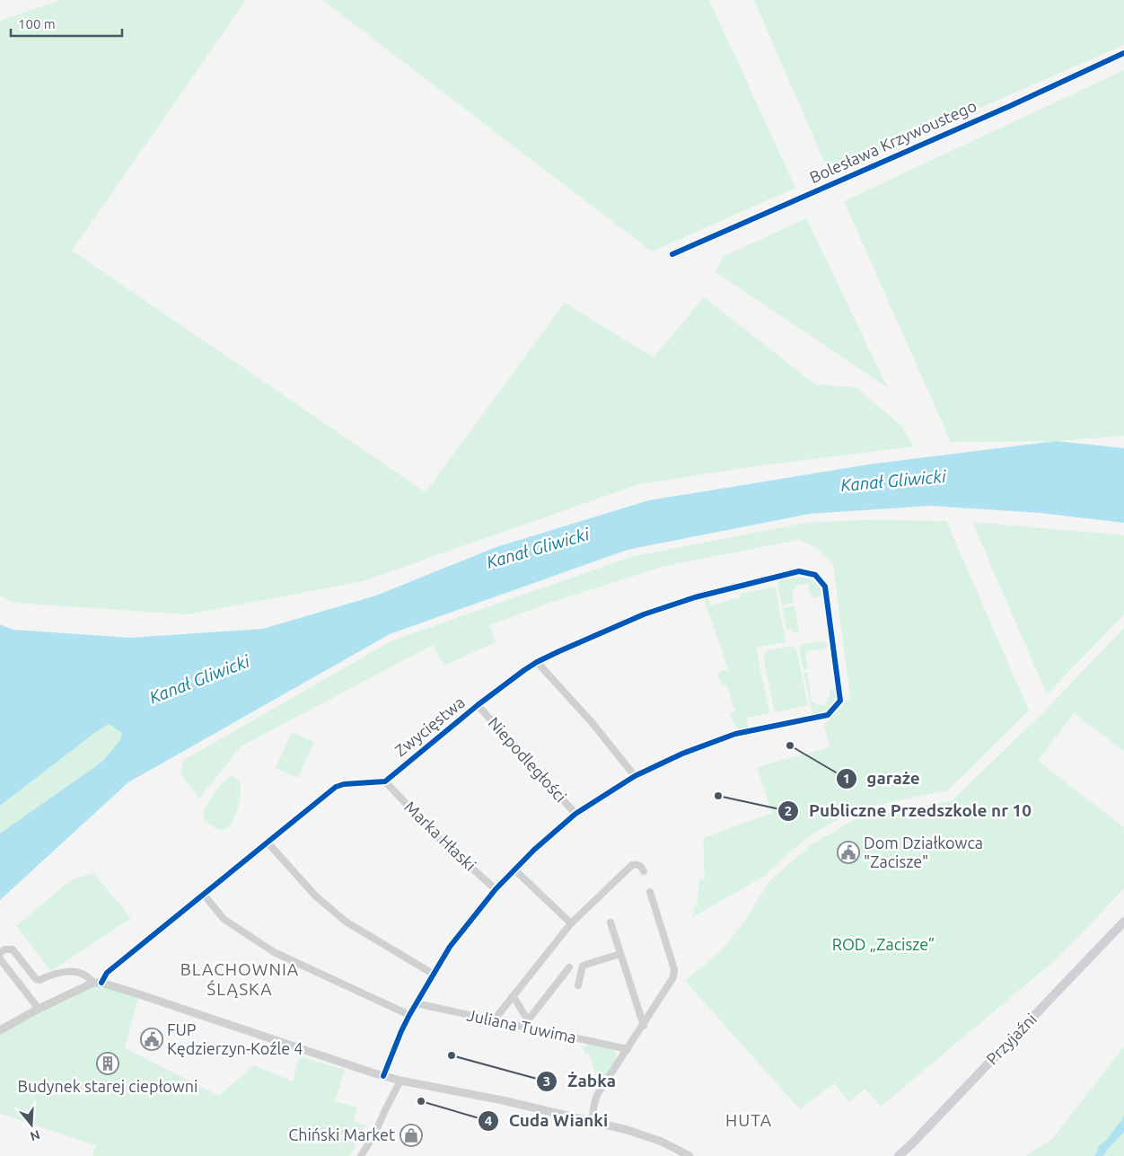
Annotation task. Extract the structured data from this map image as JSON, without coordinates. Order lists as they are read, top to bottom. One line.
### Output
{"streets":{"main road":["Przyjaźni"],"street":["Bolesława Krzywoustego","Zwycięstwa","Niepodległości","Marka Hłaski","Juliana Tuwima"]},"crossings":[["Zwycięstwa","Niepodległości"],["Zwycięstwa","Marka Hłaski"]],"districts":["BLACHOWNIA ŚLĄSKA","HUTA"],"water":["Kanał Gliwicki"],"parks":["ROD „Zacisze”"],"places":{"other":["garaże","Publiczne Przedszkole nr 10","Żabka","Cuda Wianki"],"public building":["Dom Działkowca \"Zacisze\"","FUP Kędzierzyn-Koźle 4"],"building":["Budynek starej ciepłowni"],"shop":["Chiński Market"]},"scale_bar":"100 m","north":"bottom"}
